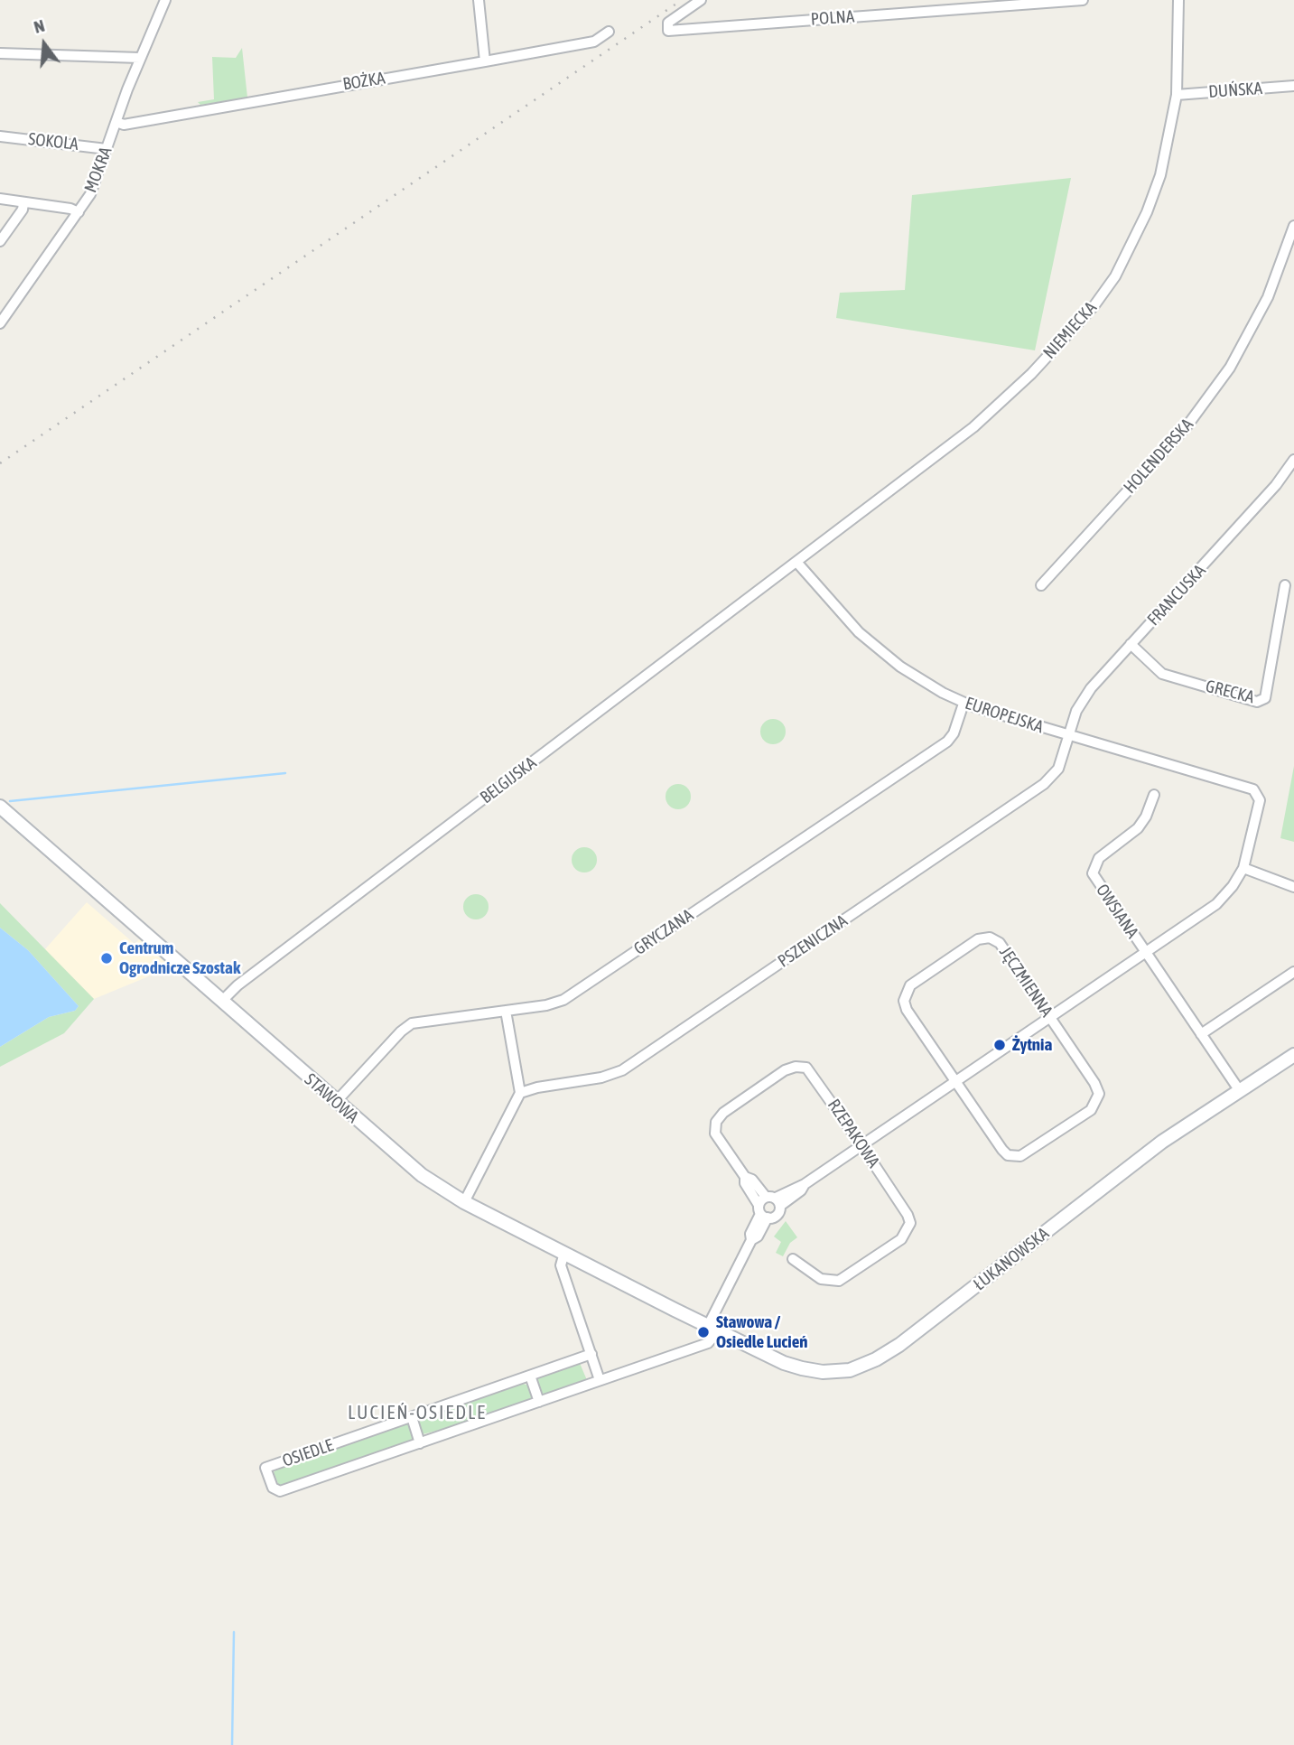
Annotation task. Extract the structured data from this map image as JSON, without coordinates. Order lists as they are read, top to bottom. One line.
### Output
{"streets":{"street":["POLNA","BOŻKA","DUŃSKA","SOKOLA","MOKRA","NIEMIECKA","HOLENDERSKA","FRANCUSKA","GRECKA","EUROPEJSKA","BELGIJSKA","OWSIANA","GRYCZANA","PSZENICZNA","JĘCZMIENNA","STAWOWA","RZEPAKOWA","ŁUKANOWSKA","OSIEDLE"]},"crossings":[["BOŻKA","MOKRA"],["DUŃSKA","NIEMIECKA"],["SOKOLA","MOKRA"],["NIEMIECKA","EUROPEJSKA"],["NIEMIECKA","BELGIJSKA"],["FRANCUSKA","GRECKA"],["FRANCUSKA","EUROPEJSKA"],["FRANCUSKA","PSZENICZNA"],["EUROPEJSKA","BELGIJSKA"],["EUROPEJSKA","GRYCZANA"],["EUROPEJSKA","PSZENICZNA"],["BELGIJSKA","STAWOWA"],["OWSIANA","ŁUKANOWSKA"],["GRYCZANA","STAWOWA"],["STAWOWA","ŁUKANOWSKA"],["STAWOWA","OSIEDLE"],["ŁUKANOWSKA","OSIEDLE"]],"districts":["LUCIEŃ-OSIEDLE"],"places":["Centrum Ogrodnicze Szostak","Żytnia","Stawowa / Osiedle Lucień"],"north":"top"}
